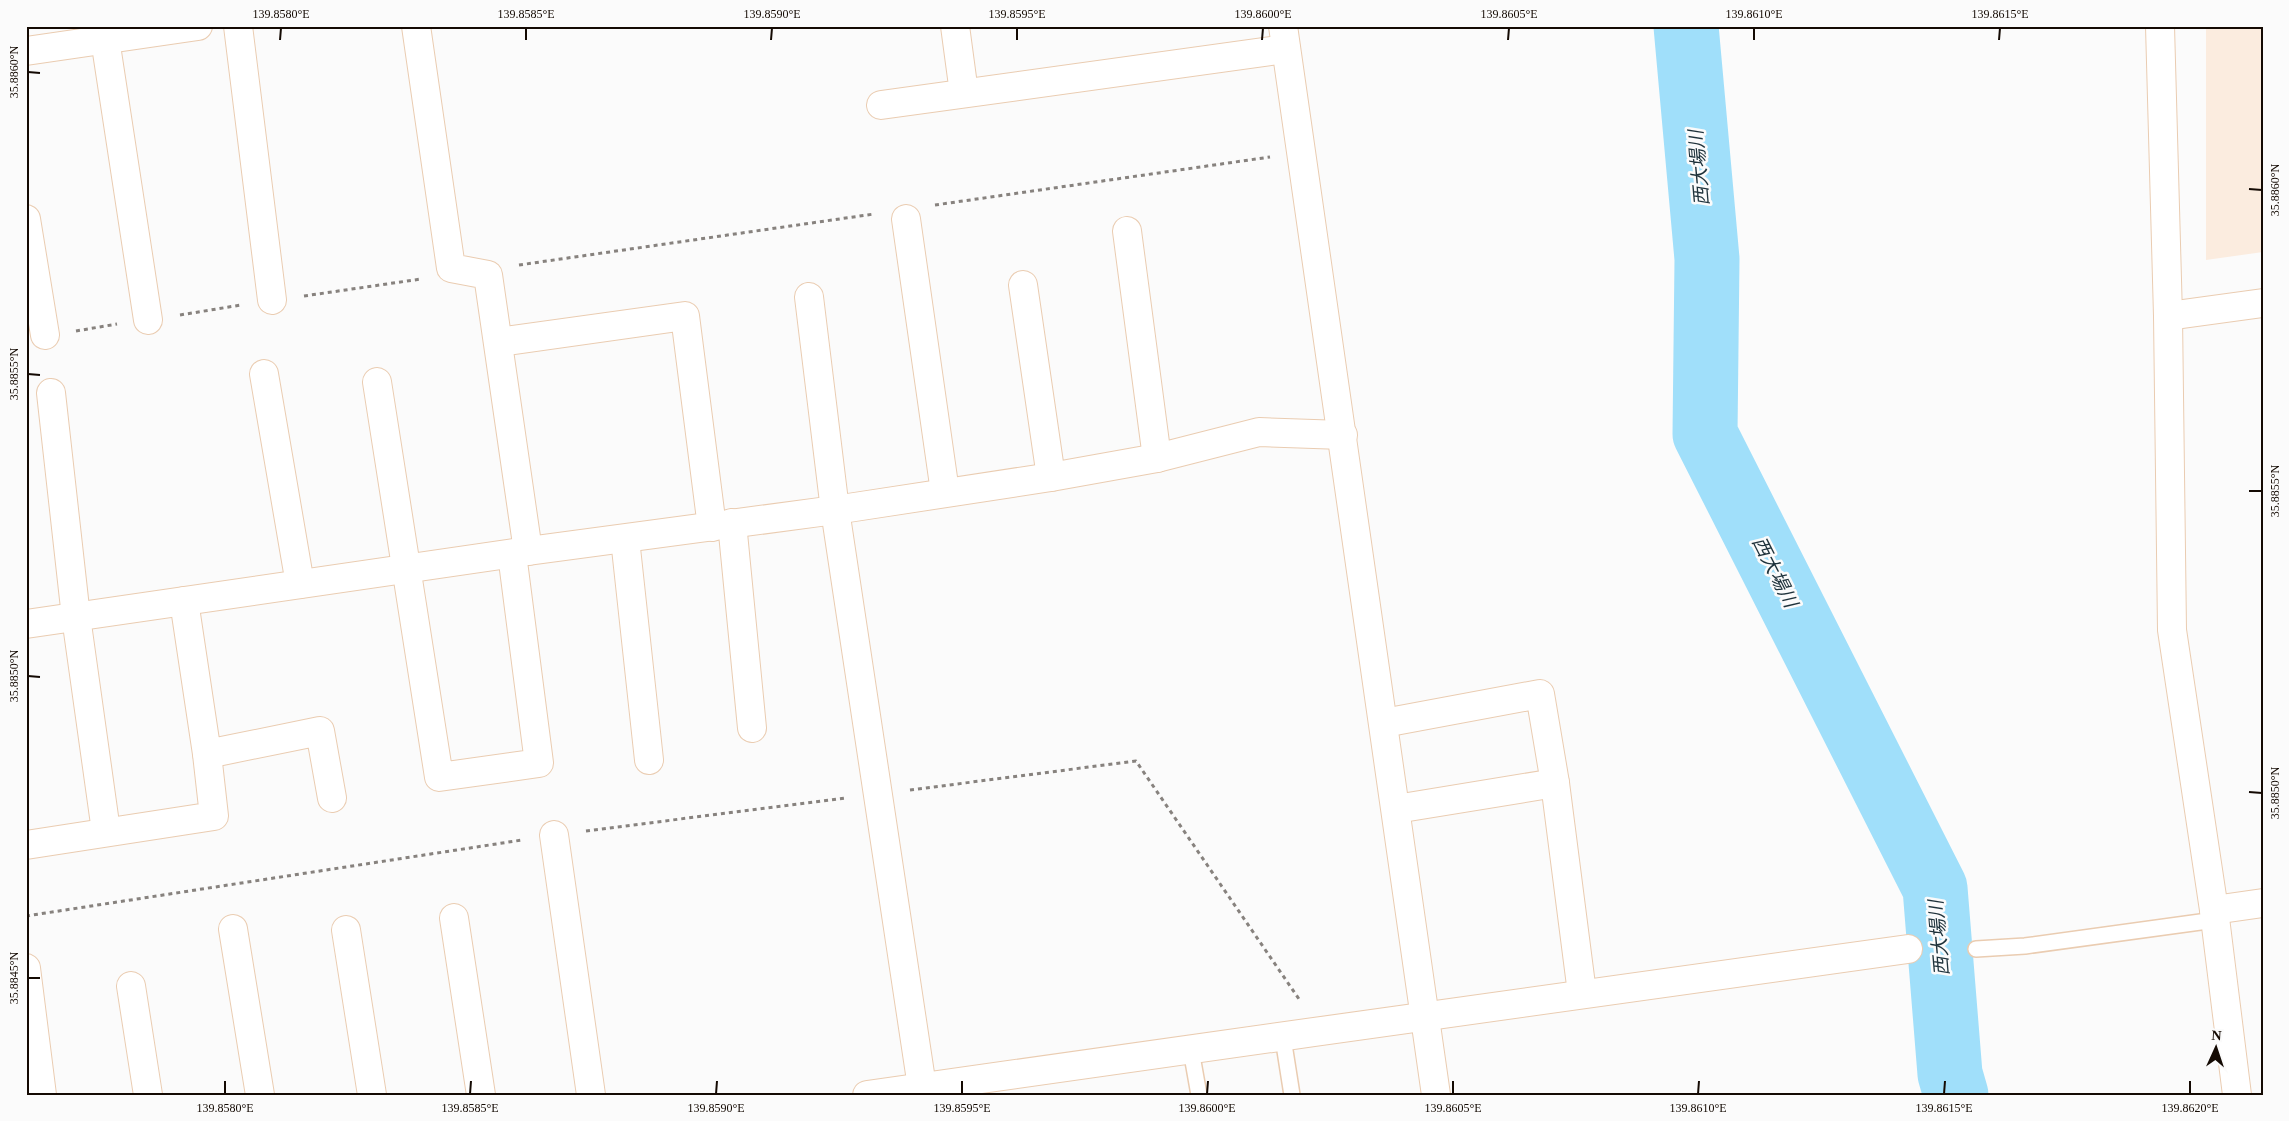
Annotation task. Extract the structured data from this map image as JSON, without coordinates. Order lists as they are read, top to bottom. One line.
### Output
{"water":["西大場川"],"north":"top","coordinates":["139.8580°E","139.8585°E","139.8590°E","139.8595°E","139.8600°E","139.8605°E","139.8610°E","139.8615°E","35.8860°N","35.8855°N","35.8850°N","35.8845°N","139.8620°E"]}
